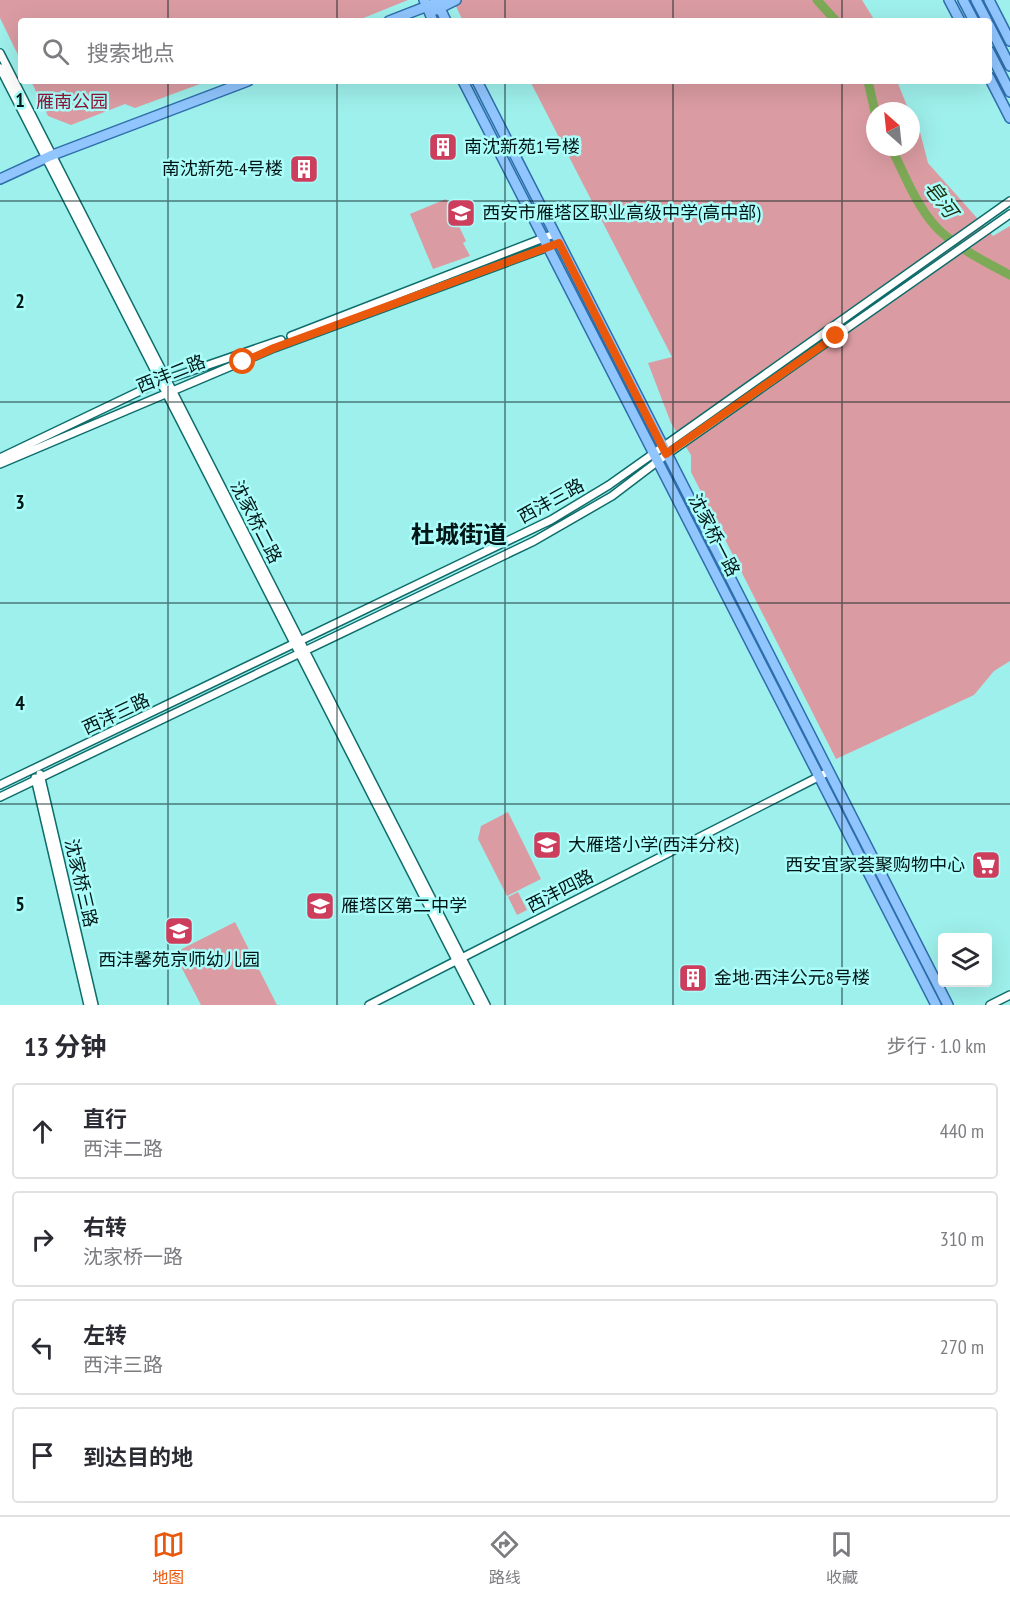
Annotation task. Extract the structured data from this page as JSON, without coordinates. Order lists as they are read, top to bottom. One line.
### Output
{"streets":{"main road":["沈家桥一路"],"street":["西沣二路","西沣三路","沈家桥二路","沈家桥三路","西沣四路"]},"crossings":[["西沣二路","沈家桥二路"],["西沣二路","沈家桥一路"],["西沣三路","沈家桥二路"],["西沣三路","沈家桥一路"],["西沣三路","沈家桥三路"],["沈家桥二路","西沣四路"],["沈家桥一路","西沣四路"]],"districts":["杜城街道"],"water":["皂河"],"parks":["雁南公园"],"places":{"building":["南沈新苑1号楼","南沈新苑-4号楼","金地·西沣公元8号楼"],"school or university":["西安市雁塔区职业高级中学(高中部)","大雁塔小学(西沣分校)","雁塔区第二中学","西沣馨苑京师幼儿园"],"supermarket":["西安宜家荟聚购物中心"]},"north":"top left","page":{"search":"搜索地点","heading":["13 分钟","步行 · 1.0 km"],"list":[["直行","西沣二路","440 m"],["右转","沈家桥一路","310 m"],["左转","西沣三路","270 m"],"到达目的地"],"nav":["地图","路线","收藏"]},"grid":{"rows":["1","2","3","4","5"]}}
